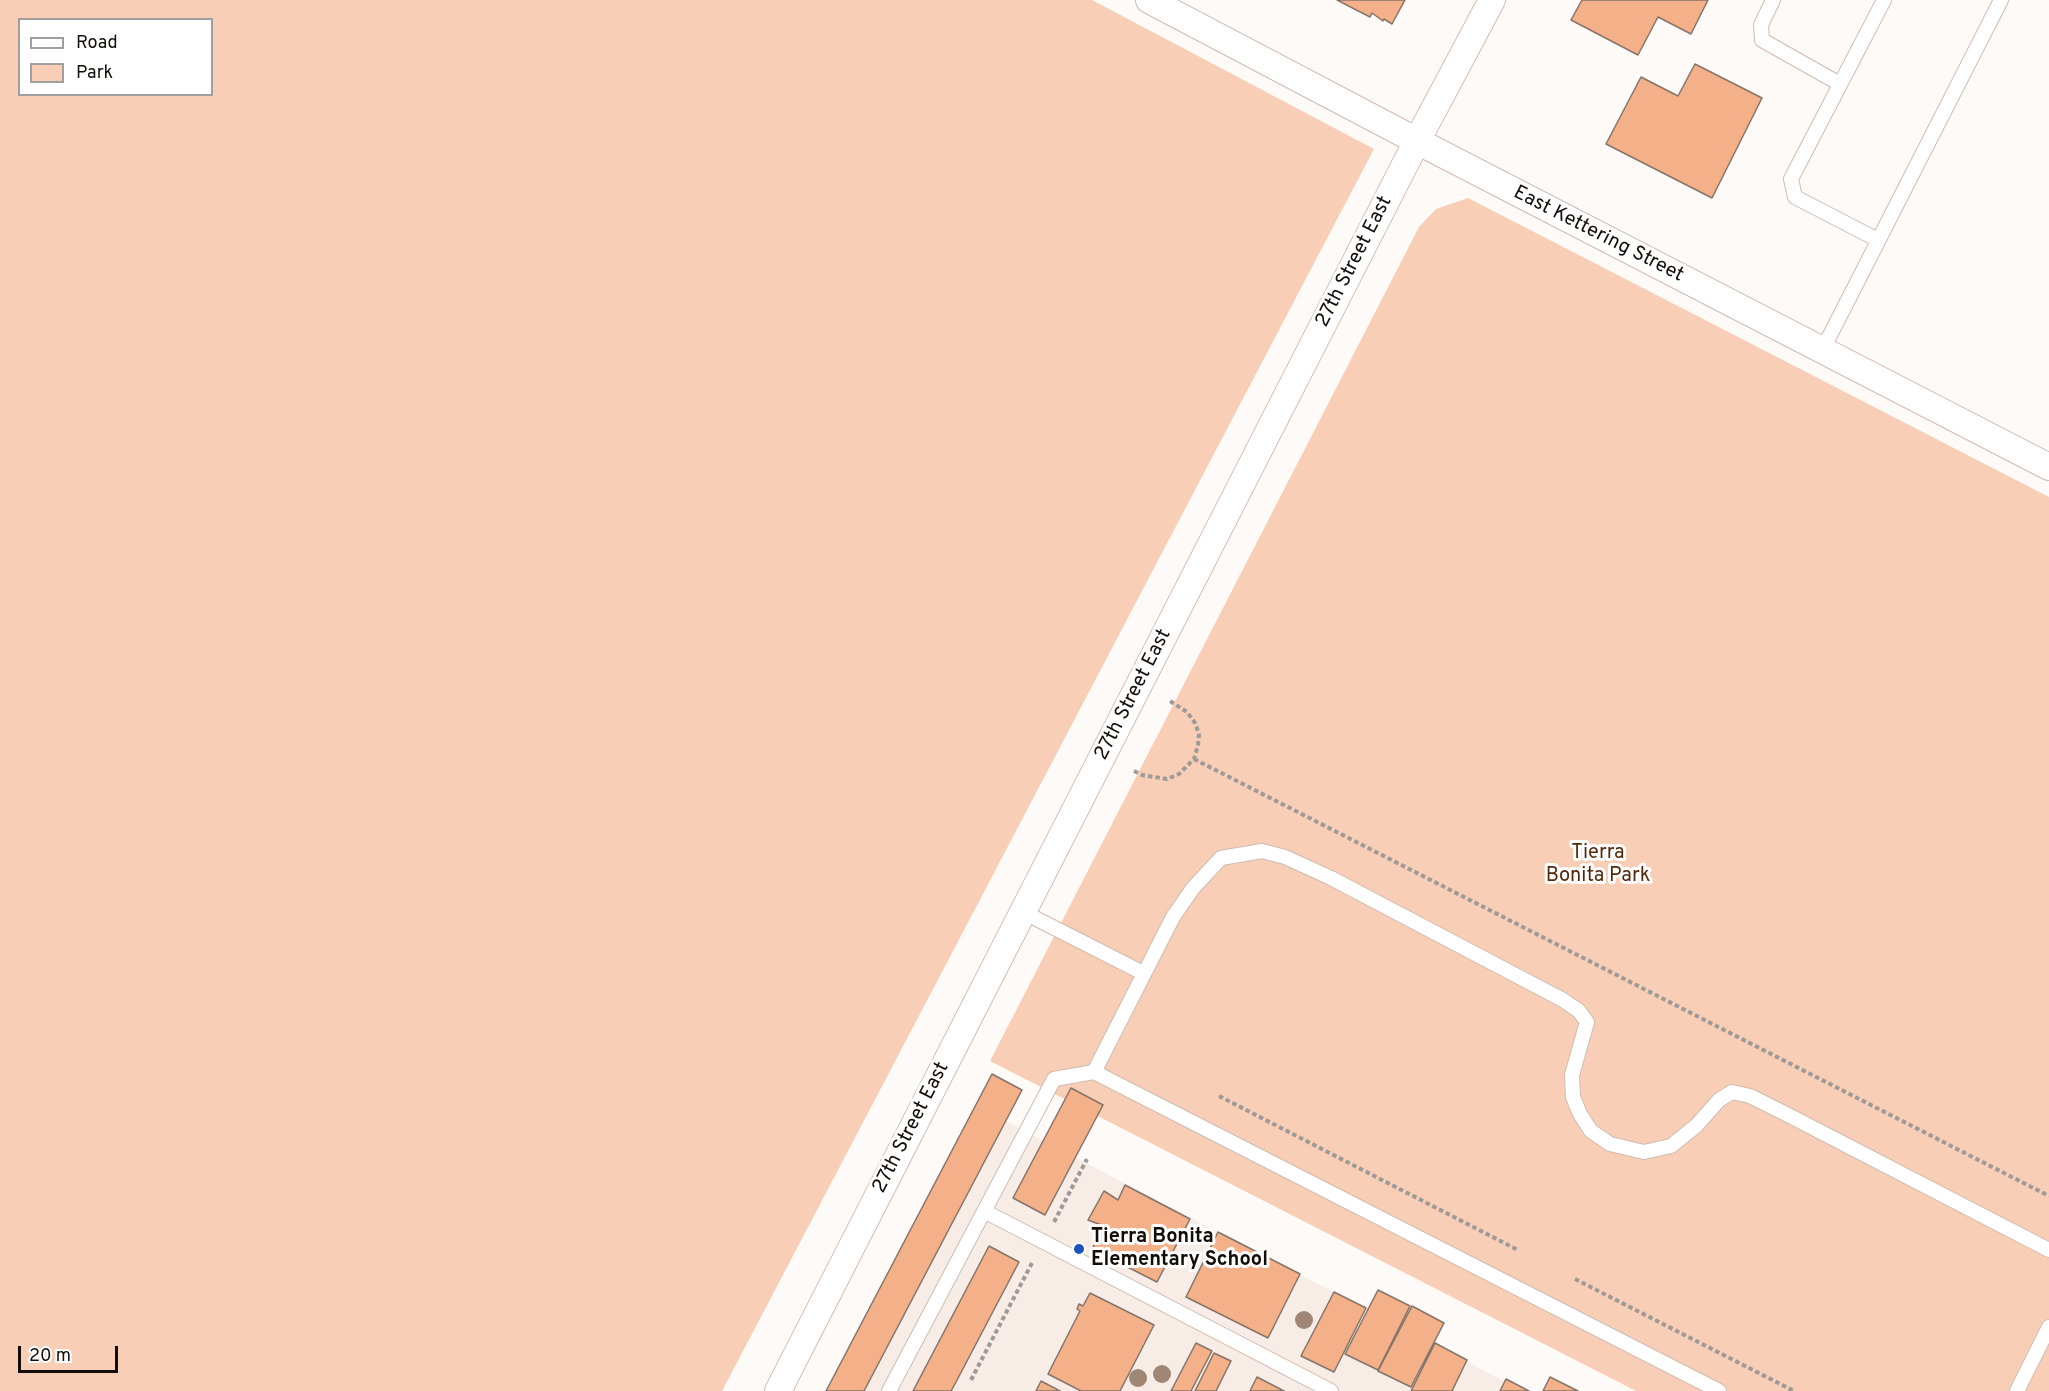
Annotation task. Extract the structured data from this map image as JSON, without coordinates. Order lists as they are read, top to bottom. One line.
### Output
{"streets":{"street":["East Kettering Street","27th Street East"]},"crossings":[["East Kettering Street","27th Street East"]],"parks":["Tierra Bonita Park"],"places":["Tierra Bonita Elementary School"],"legend":["Road","Park"],"scale_bar":"20 m"}
